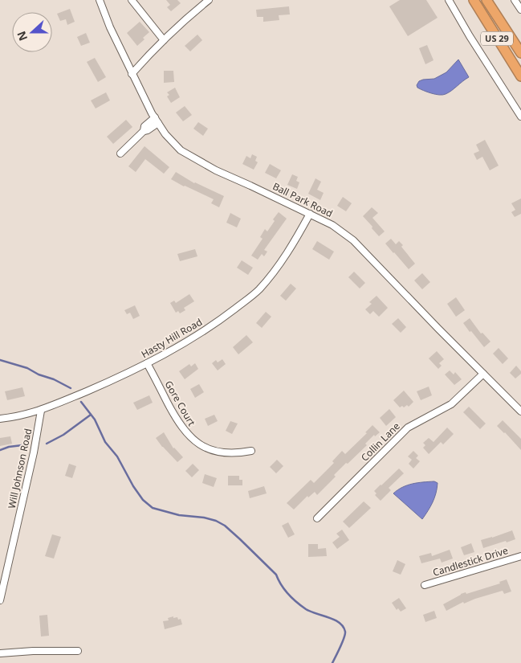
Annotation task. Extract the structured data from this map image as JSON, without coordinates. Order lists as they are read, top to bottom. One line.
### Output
{"streets":{"highway":["US 29"],"street":["Ball Park Road","Hasty Hill Road","Gore Court","Collin Lane","Will Johnson Road","Candlestick Drive"]},"crossings":[["Ball Park Road","Hasty Hill Road"],["Ball Park Road","Collin Lane"],["Hasty Hill Road","Gore Court"],["Hasty Hill Road","Will Johnson Road"]],"north":"left"}
